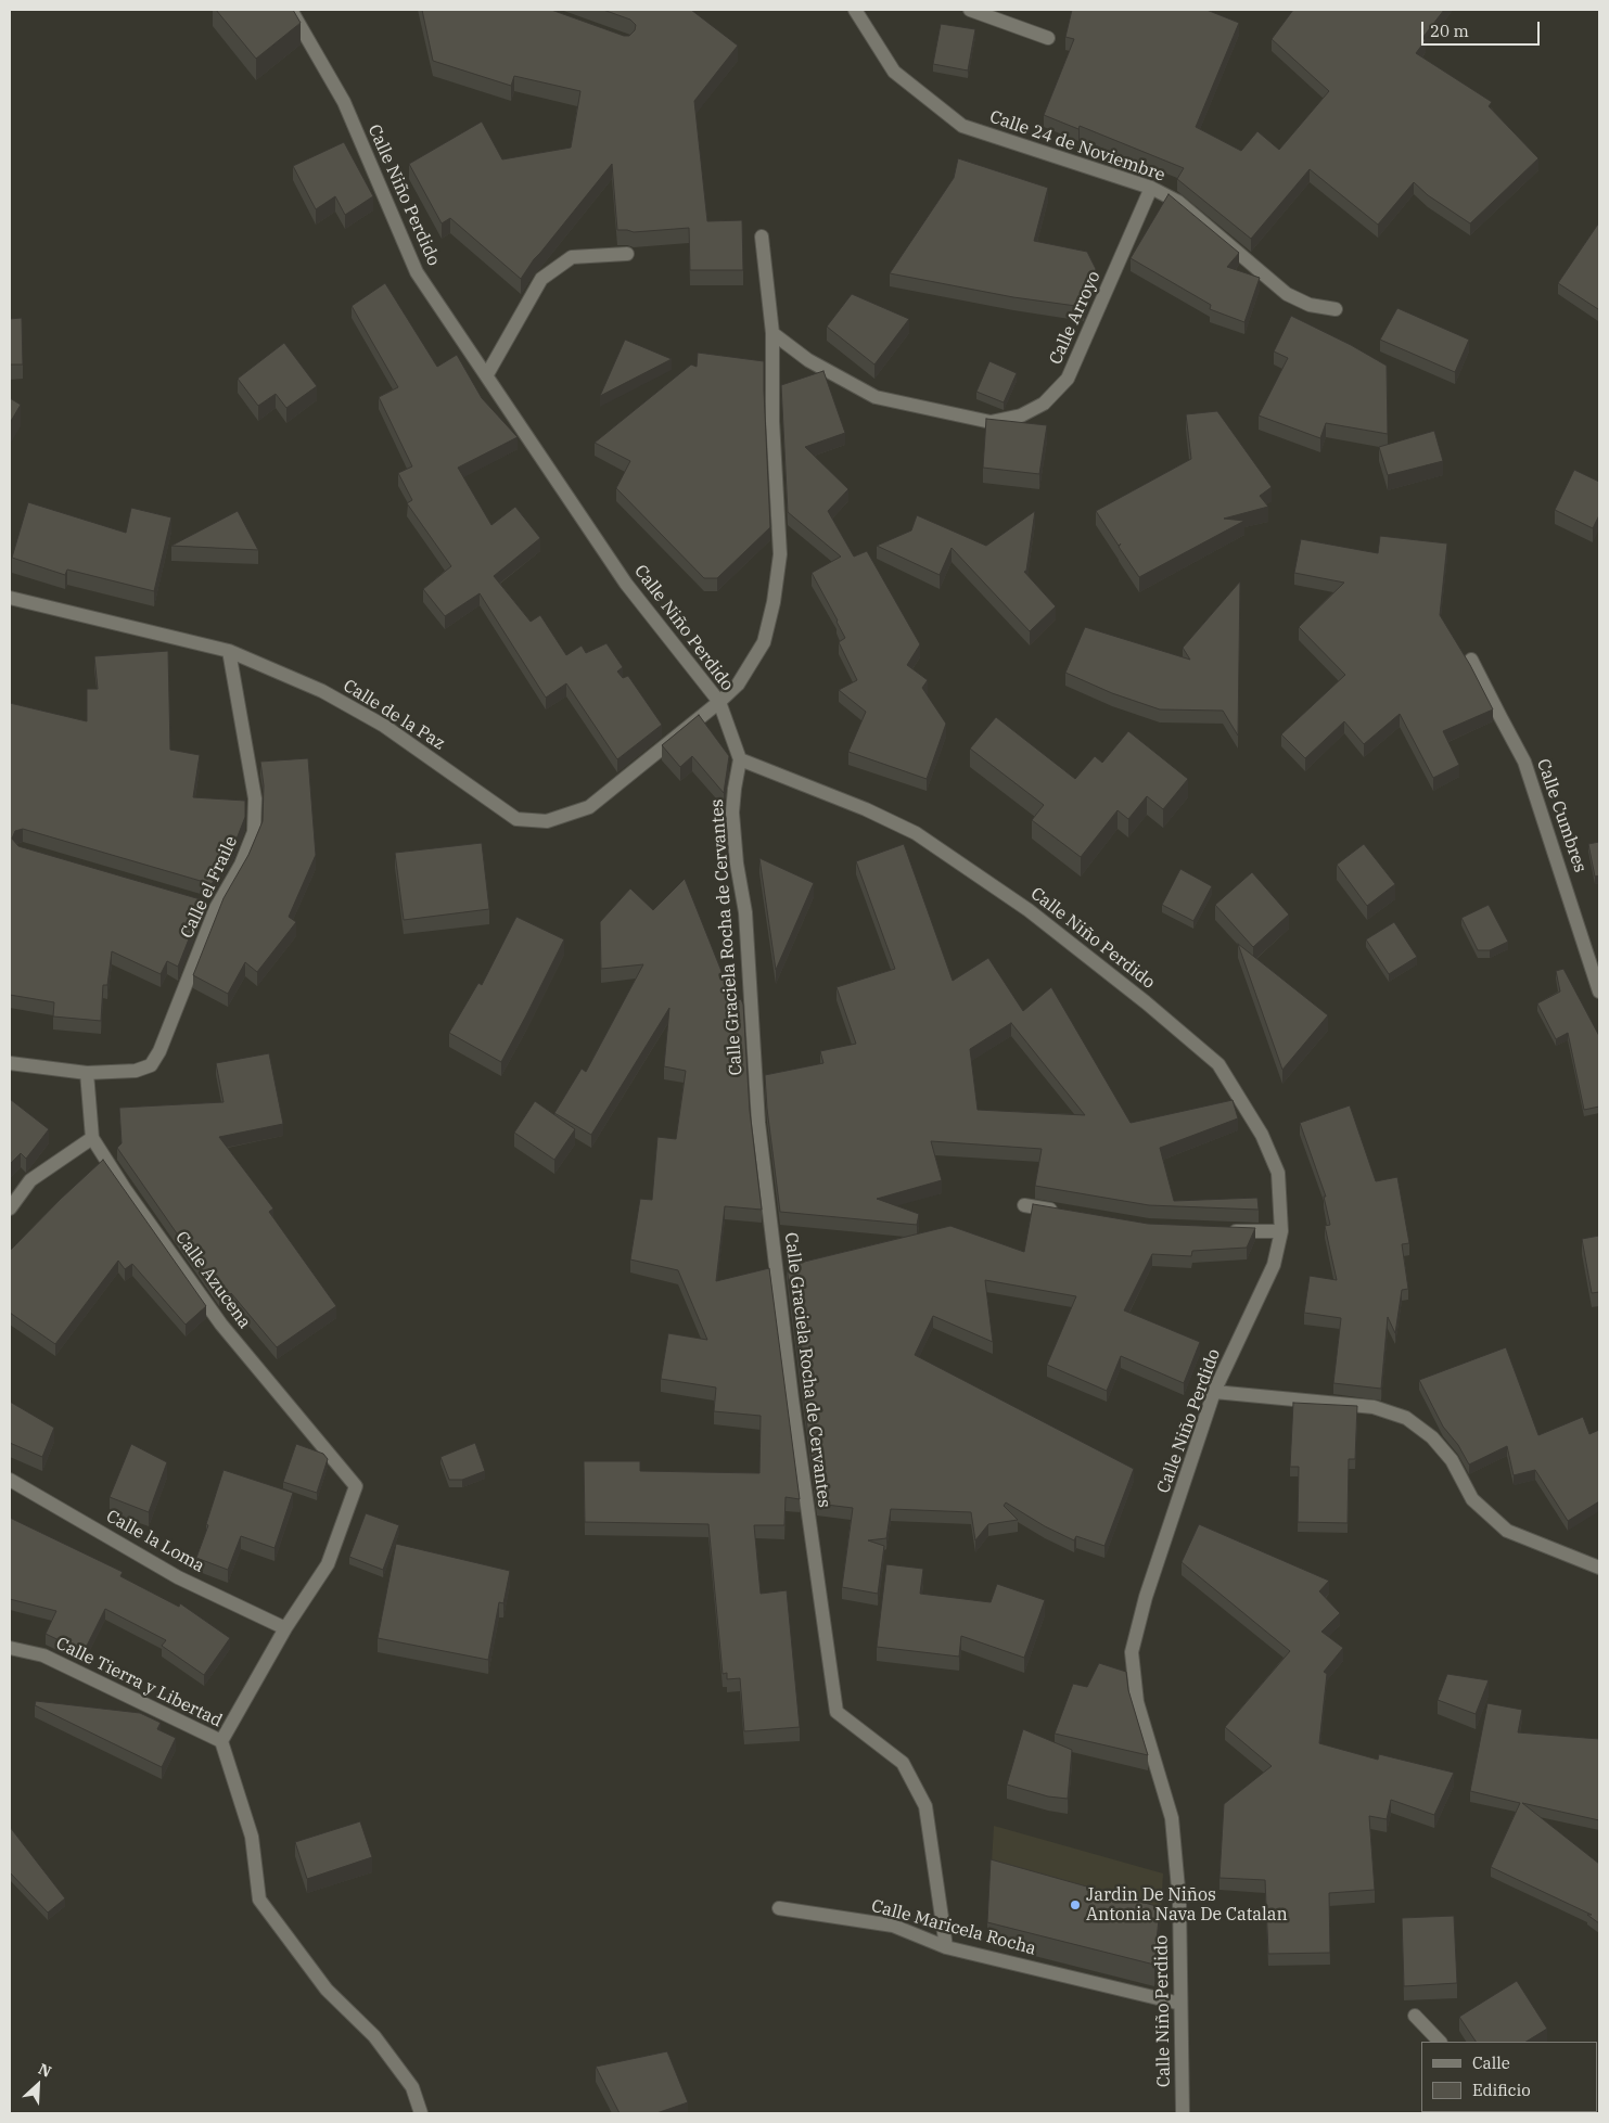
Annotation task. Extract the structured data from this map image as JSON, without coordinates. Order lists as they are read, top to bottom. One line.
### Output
{"streets":{"street":["Calle 24 de Noviembre","Calle Niño Perdido","Calle Arroyo","Calle de la Paz","Calle Cumbres","Calle el Fraile","Calle Graciela Rocha de Cervantes","Calle Azucena","Calle la Loma","Calle Tierra y Libertad","Calle Maricela Rocha"]},"crossings":[["Calle 24 de Noviembre","Calle Arroyo"],["Calle Niño Perdido","Calle de la Paz"],["Calle Niño Perdido","Calle Graciela Rocha de Cervantes"],["Calle Niño Perdido","Calle Maricela Rocha"],["Calle Arroyo","Calle de la Paz"],["Calle de la Paz","Calle el Fraile"],["Calle el Fraile","Calle Azucena"],["Calle Graciela Rocha de Cervantes","Calle Maricela Rocha"],["Calle Azucena","Calle Tierra y Libertad"],["Calle la Loma","Calle Tierra y Libertad"]],"places":["Jardin De Niños Antonia Nava De Catalan"],"legend":["Calle","Edificio"],"scale_bar":"20 m","north":"top right"}
